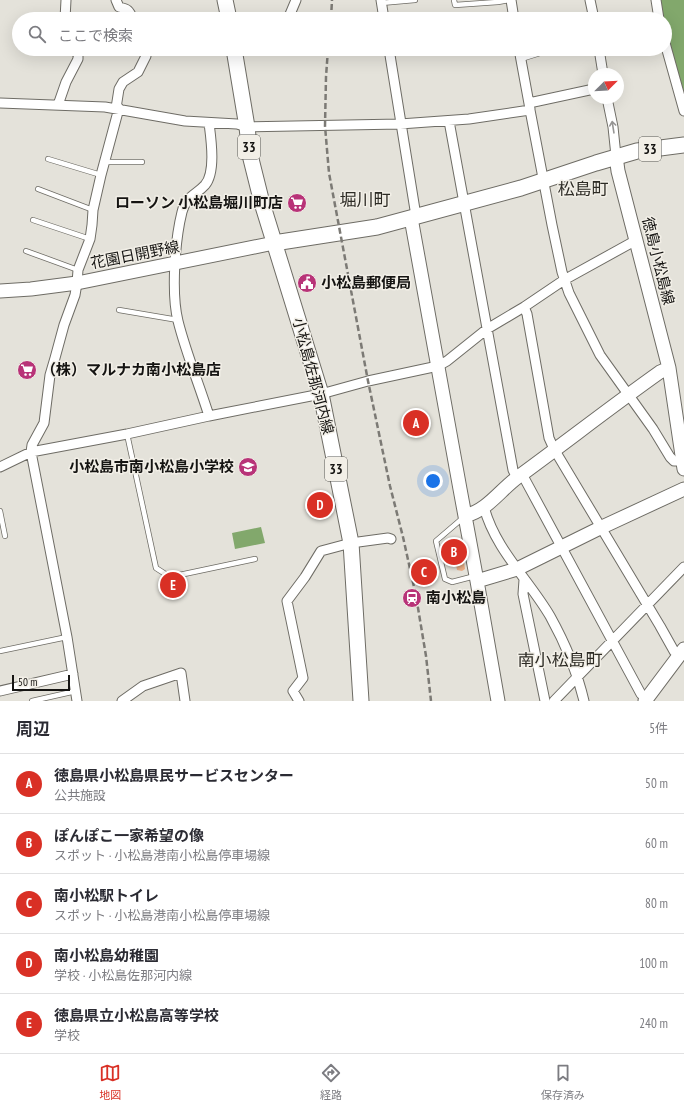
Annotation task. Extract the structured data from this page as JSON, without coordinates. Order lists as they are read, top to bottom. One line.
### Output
{"streets":{"main road":["33","花園日開野線","徳島小松島線","小松島佐那河内線"]},"crossings":[["33","花園日開野線"],["33","徳島小松島線"],["33","小松島佐那河内線"],["花園日開野線","小松島佐那河内線"]],"districts":["松島町","堀川町","南小松島町"],"places":{"supermarket":["ローソン 小松島堀川町店","（株）マルナカ南小松島店"],"public building":["小松島郵便局"],"school or university":["小松島市南小松島小学校"],"station":["南小松島"]},"scale_bar":"50 m","north":"top right","page":{"search":"ここで検索","pins":["A","D","B","C","E"],"scale":"50 m","heading":["周辺","5件"],"list":[{"mark":"A","name":"徳島県小松島県民サービスセンター","note":"公共施設","value":"50 m"},{"mark":"B","name":"ぽんぽこ一家希望の像","note":"スポット · 小松島港南小松島停車場線","value":"60 m"},{"mark":"C","name":"南小松駅トイレ","note":"スポット · 小松島港南小松島停車場線","value":"80 m"},{"mark":"D","name":"南小松島幼稚園","note":"学校 · 小松島佐那河内線","value":"100 m"},{"mark":"E","name":"徳島県立小松島高等学校","note":"学校","value":"240 m"}],"nav":["地図","経路","保存済み"]}}
